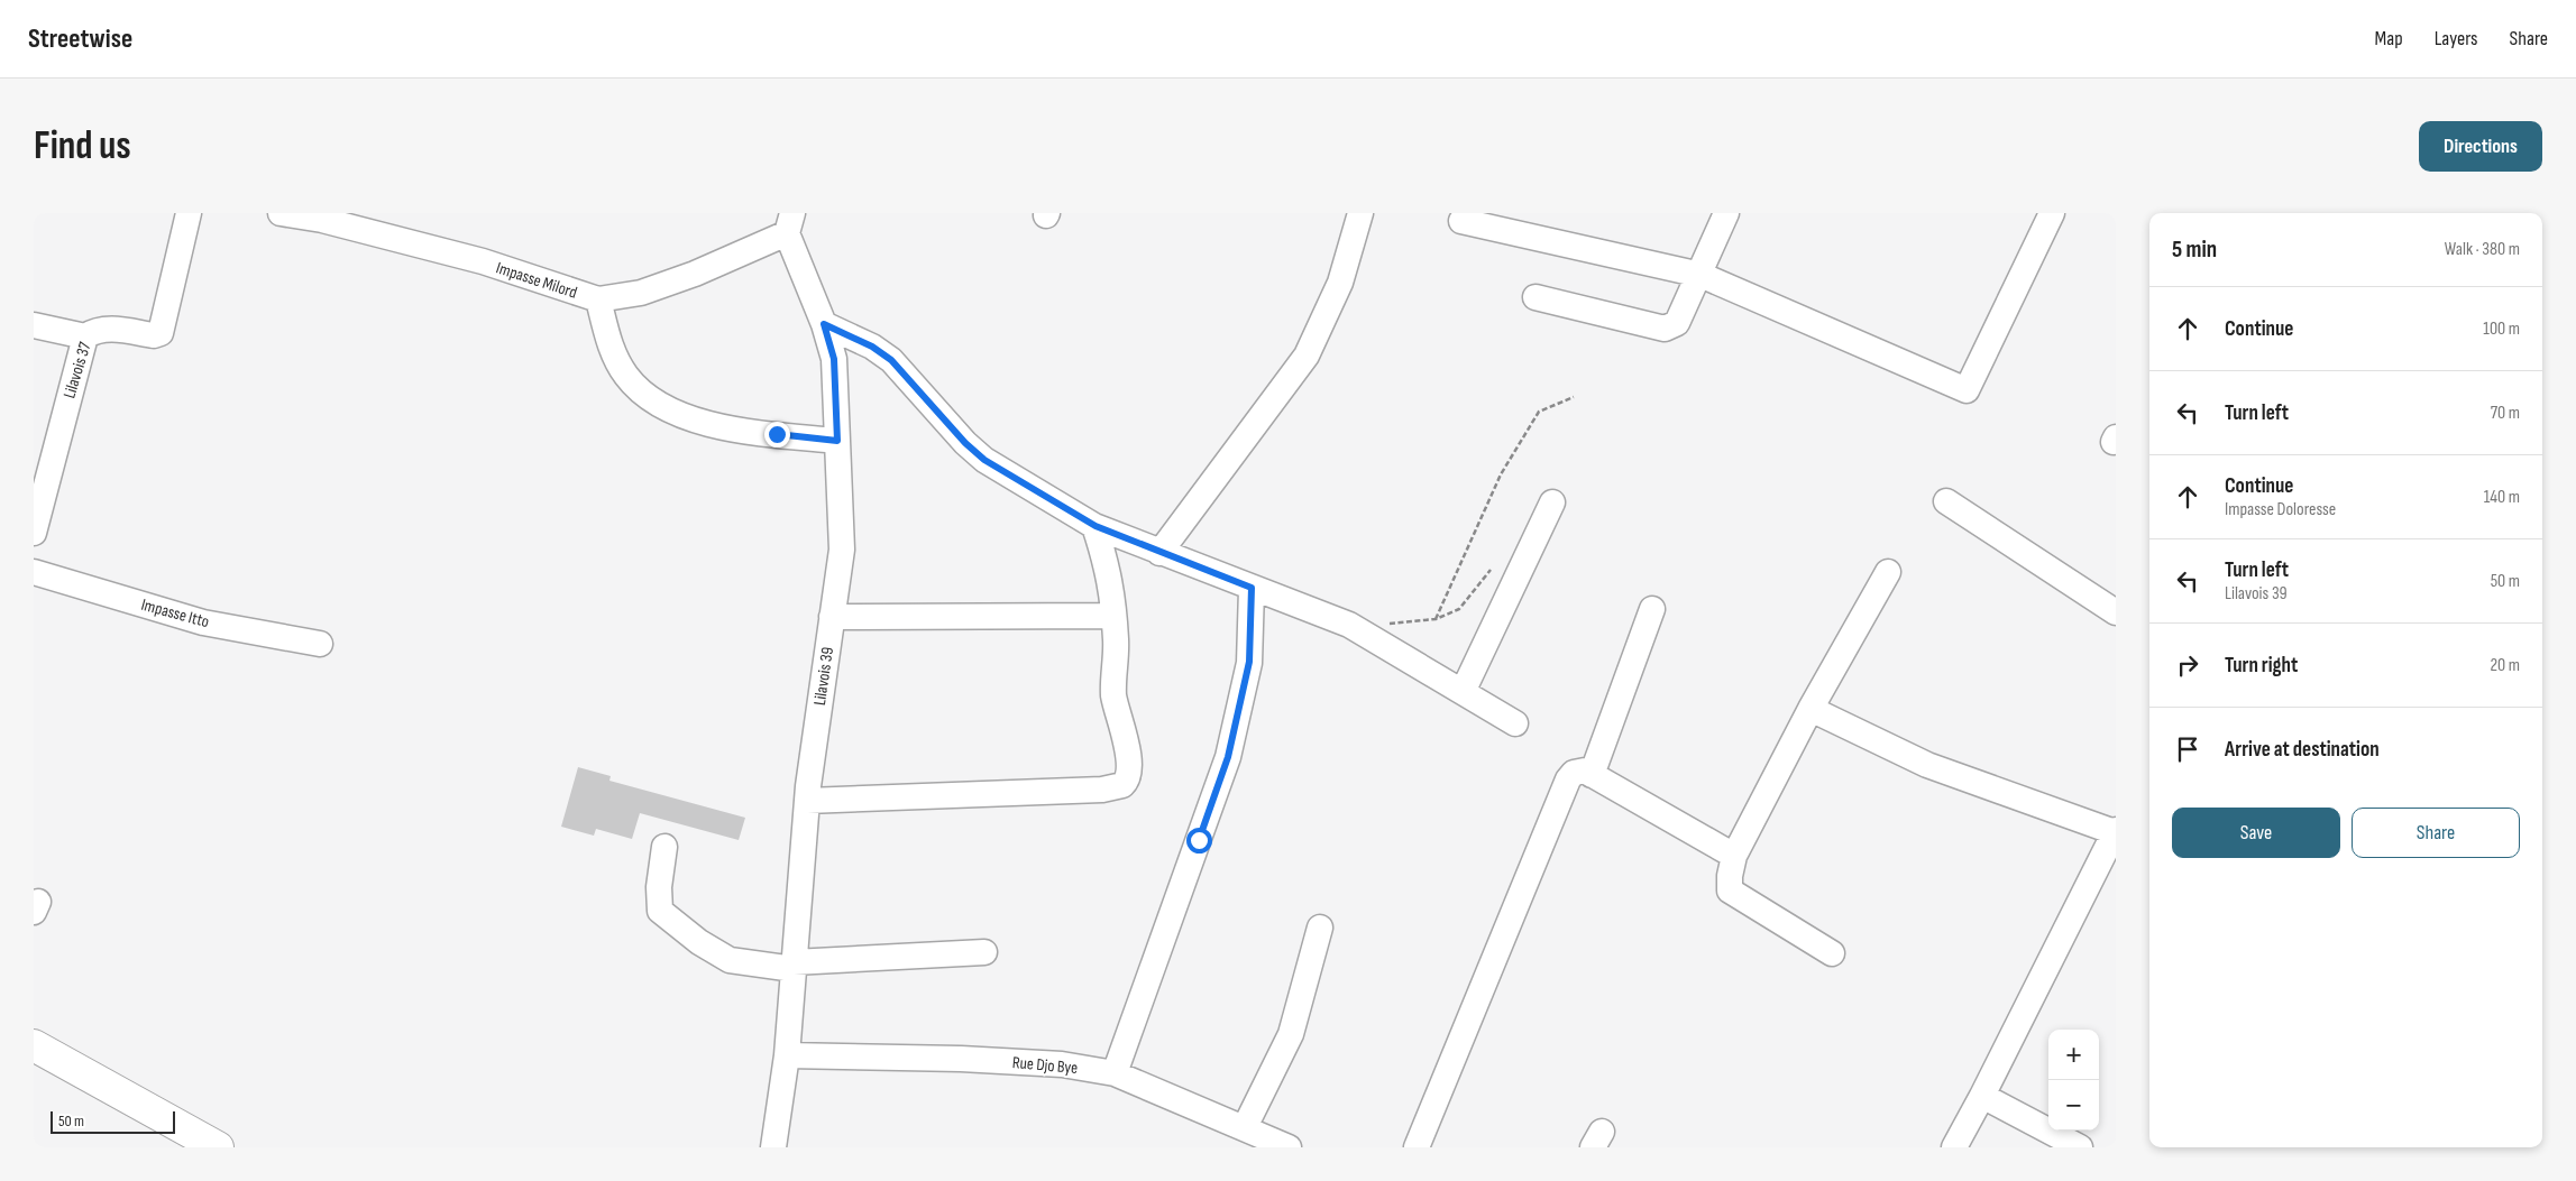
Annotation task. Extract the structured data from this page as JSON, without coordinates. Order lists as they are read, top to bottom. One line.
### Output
{"streets":{"street":["Impasse Milord","Lilavois 37","Impasse Itto","Lilavois 39","Rue Djo Bye"]},"crossings":[["Impasse Milord","Lilavois 39"],["Lilavois 39","Rue Djo Bye"]],"scale_bar":"50 m","page":{"header":"Streetwise","nav":["Map","Layers","Share"],"buttons":["Directions",["Save","Share"]],"title":"Find us","heading":["5 min","Walk · 380 m"],"list":[["Continue","100 m"],["Turn left","70 m"],["Continue","Impasse Doloresse","140 m"],["Turn left","Lilavois 39","50 m"],["Turn right","20 m"],"Arrive at destination"],"map_buttons":["+","−"],"scale":"50 m"}}
